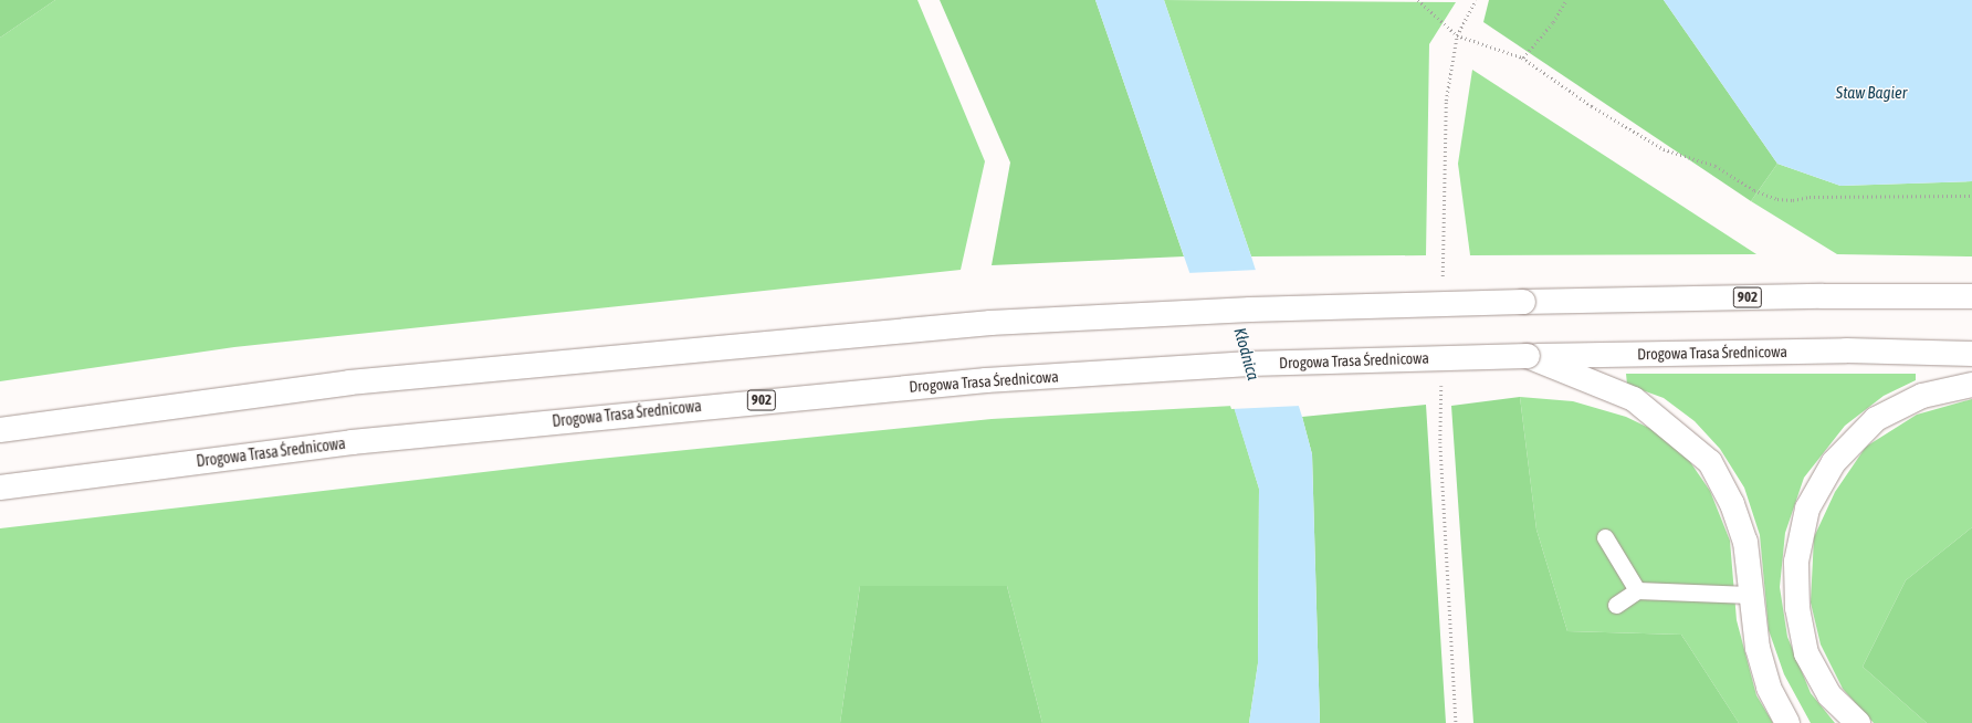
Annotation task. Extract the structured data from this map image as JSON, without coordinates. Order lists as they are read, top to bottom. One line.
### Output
{"streets":{"main road":["902","Drogowa Trasa Średnicowa"]},"water":["Staw Bagier","Kłodnica"]}
